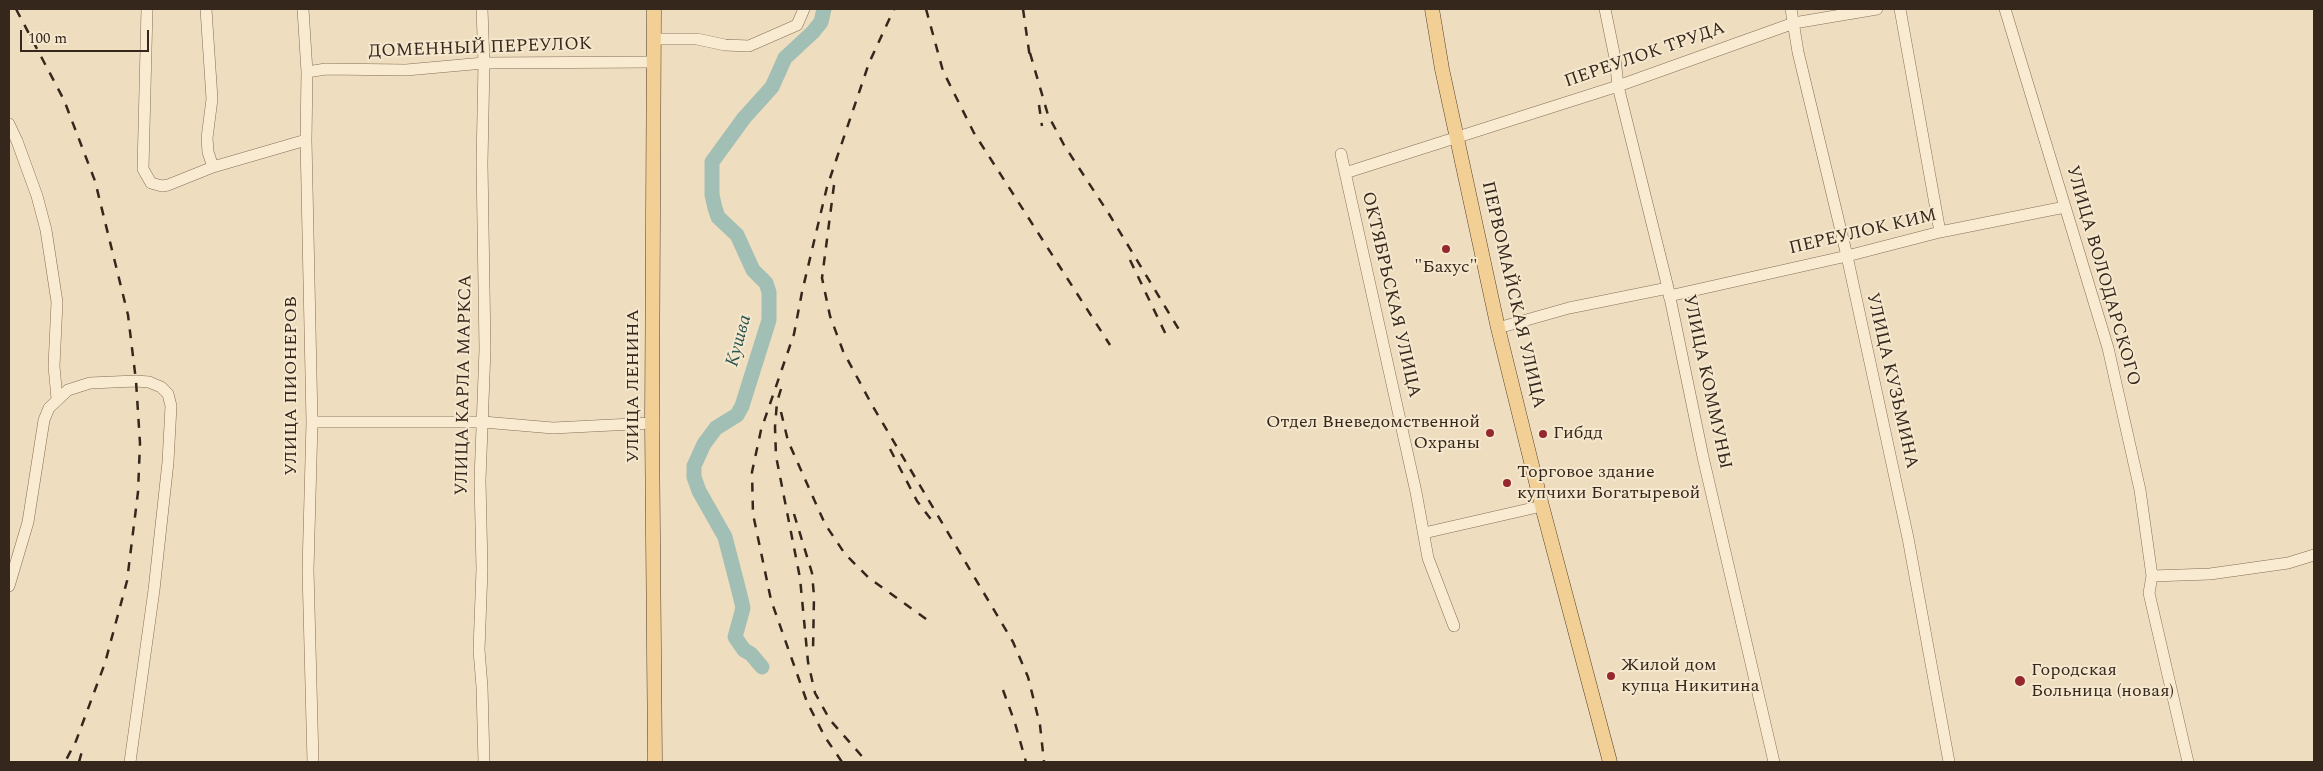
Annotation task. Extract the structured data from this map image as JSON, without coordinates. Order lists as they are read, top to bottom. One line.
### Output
{"streets":{"main road":["ПЕРВОМАЙСКАЯ УЛИЦА","УЛИЦА ЛЕНИНА"],"street":["ДОМЕННЫЙ ПЕРЕУЛОК","ПЕРЕУЛОК ТРУДА","ПЕРЕУЛОК КИМ","УЛИЦА ВОЛОДАРСКОГО","ОКТЯБРЬСКАЯ УЛИЦА","УЛИЦА КУЗЬМИНА","УЛИЦА КОММУНЫ","УЛИЦА КАРЛА МАРКСА","УЛИЦА ПИОНЕРОВ"]},"crossings":[["ДОМЕННЫЙ ПЕРЕУЛОК","УЛИЦА КАРЛА МАРКСА"],["ДОМЕННЫЙ ПЕРЕУЛОК","УЛИЦА ПИОНЕРОВ"],["ДОМЕННЫЙ ПЕРЕУЛОК","УЛИЦА ЛЕНИНА"],["ПЕРЕУЛОК ТРУДА","ОКТЯБРЬСКАЯ УЛИЦА"],["ПЕРЕУЛОК ТРУДА","ПЕРВОМАЙСКАЯ УЛИЦА"],["ПЕРЕУЛОК ТРУДА","УЛИЦА КУЗЬМИНА"],["ПЕРЕУЛОК ТРУДА","УЛИЦА КОММУНЫ"],["ПЕРЕУЛОК КИМ","УЛИЦА ВОЛОДАРСКОГО"],["ПЕРЕУЛОК КИМ","ПЕРВОМАЙСКАЯ УЛИЦА"],["ПЕРЕУЛОК КИМ","УЛИЦА КУЗЬМИНА"],["ПЕРЕУЛОК КИМ","УЛИЦА КОММУНЫ"]],"water":["Кушва"],"places":["\"Бахус\"","Отдел Вневедомственной Охраны","Гибдд","Торговое здание купчихи Богатыревой","Жилой дом купца Никитина","Городская Больница (новая)"],"scale_bar":"100 m"}
